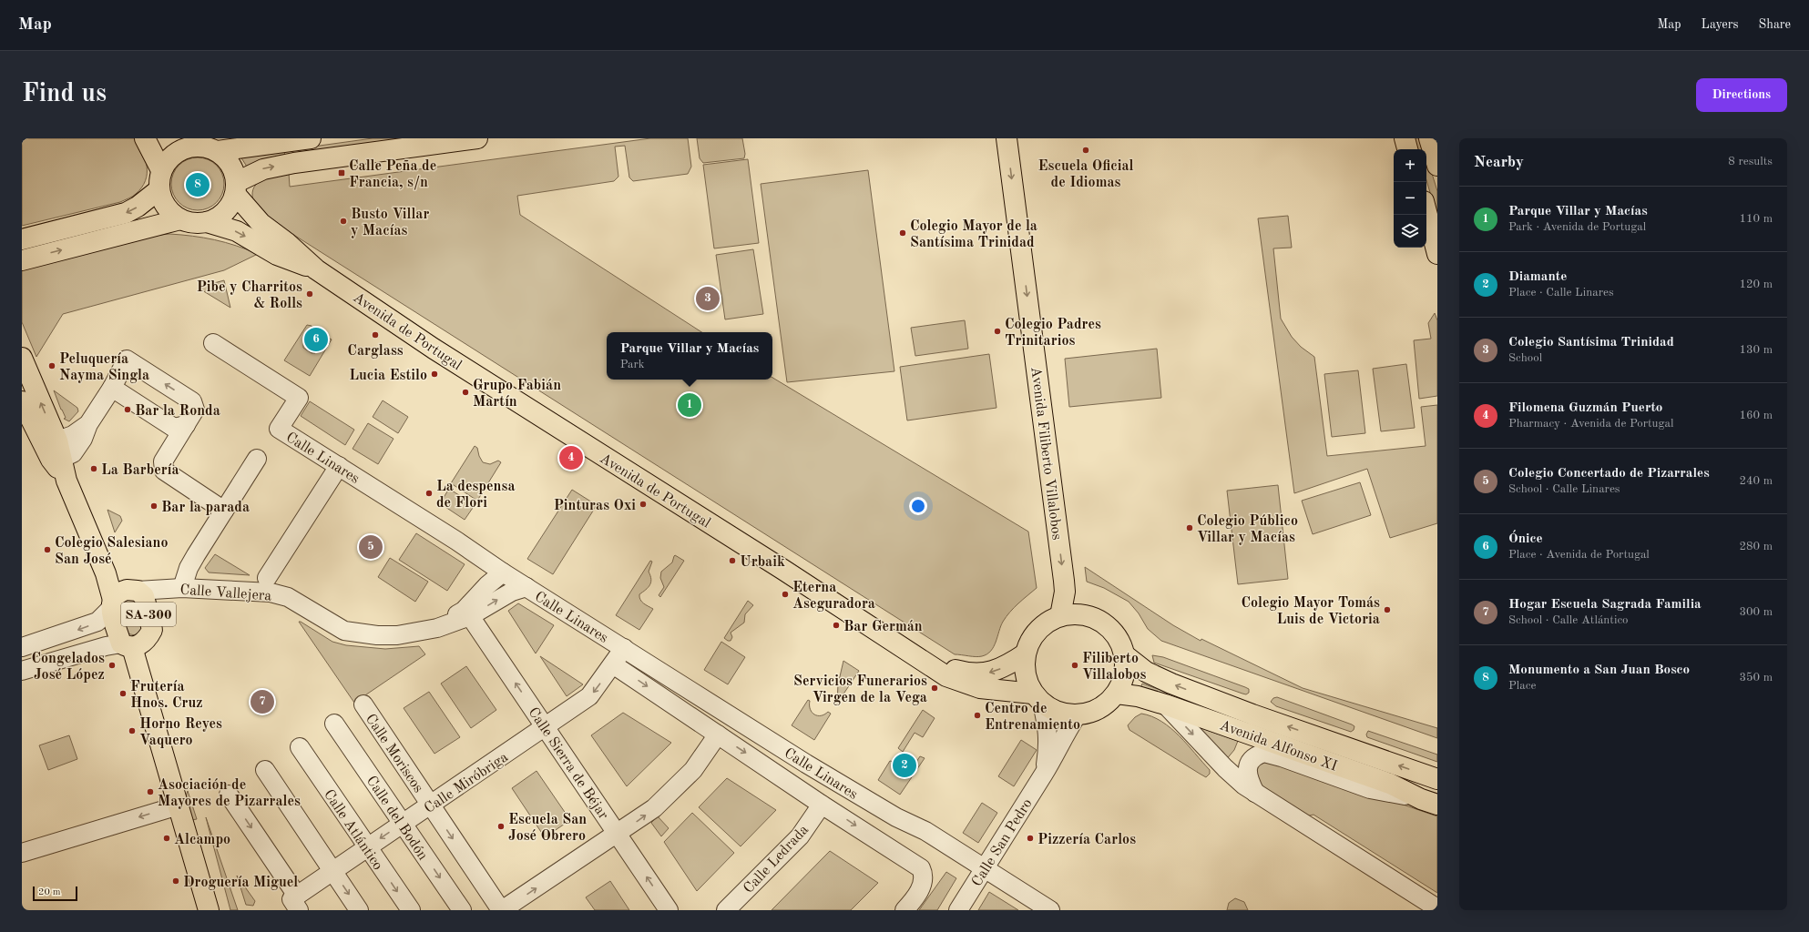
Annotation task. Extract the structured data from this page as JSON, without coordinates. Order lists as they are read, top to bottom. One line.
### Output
{"streets":{"main road":["Avenida de Portugal","Avenida Filiberto Villalobos","SA-300","Avenida Alfonso XI"],"street":["Calle Linares","Calle Vallejera","Calle Moriscos","Calle Sierra de Béjar","Calle Miróbriga","Calle del Bodón","Calle Atlántico","Calle San Pedro","Calle Ledrada"]},"crossings":[["Avenida de Portugal","Avenida Filiberto Villalobos"],["Avenida de Portugal","Avenida Alfonso XI"],["Avenida de Portugal","Calle San Pedro"],["Avenida Filiberto Villalobos","Avenida Alfonso XI"],["Avenida Filiberto Villalobos","Calle San Pedro"],["Calle Linares","Calle Vallejera"],["Calle Linares","Calle Miróbriga"],["Calle Linares","Calle San Pedro"],["Calle Linares","Calle Ledrada"],["Calle Vallejera","SA-300"],["Calle Vallejera","Calle Sierra de Béjar"],["Avenida Alfonso XI","Calle San Pedro"],["Calle Moriscos","Calle Miróbriga"],["Calle Sierra de Béjar","Calle Miróbriga"],["Calle Miróbriga","Calle del Bodón"],["Calle Miróbriga","Calle Atlántico"]],"one_way":["Avenida Filiberto Villalobos","Calle Sierra de Béjar"],"places":{"other":["Escuela Oficial de Idiomas","Busto Villar y Macías","Colegio Mayor de la Santísima Trinidad","Pibe y Charritos & Rolls","Colegio Padres Trinitarios","Carglass","Peluquería Nayma Singla","Lucia Estilo","Grupo Fabián Martín","Bar la Ronda","La Barbería","La despensa de Flori","Pinturas Oxi","Bar la parada","Colegio Público Villar y Macías","Colegio Salesiano San José","Urbaik","Eterna Aseguradora","Colegio Mayor Tomás Luis de Victoria","Bar Germán","Congelados José López","Filiberto Villalobos","Servicios Funerarios Virgen de la Vega","Frutería Hnos. Cruz","Centro de Entrenamiento","Horno Reyes Vaquero","Asociación de Mayores de Pizarrales","Escuela San José Obrero","Alcampo","Pizzería Carlos","Droguería Miguel"],"transit":["Calle Peña de Francia, s/n"]},"scale_bar":"20 m","page":{"header":"Map","nav":["Map","Layers","Share"],"buttons":"Directions","title":"Find us","heading":["Nearby","8 results"],"map_buttons":["+","−"],"pins":["8","3","6","1","4","5","7","2"],"list":[{"mark":"1","name":"Parque Villar y Macías","note":"Park · Avenida de Portugal","value":"110 m"},{"mark":"2","name":"Diamante","note":"Place · Calle Linares","value":"120 m"},{"mark":"3","name":"Colegio Santísima Trinidad","note":"School","value":"130 m"},{"mark":"4","name":"Filomena Guzmán Puerto","note":"Pharmacy · Avenida de Portugal","value":"160 m"},{"mark":"5","name":"Colegio Concertado de Pizarrales","note":"School · Calle Linares","value":"240 m"},{"mark":"6","name":"Ónice","note":"Place · Avenida de Portugal","value":"280 m"},{"mark":"7","name":"Hogar Escuela Sagrada Familia","note":"School · Calle Atlántico","value":"300 m"},{"mark":"8","name":"Monumento a San Juan Bosco","note":"Place","value":"350 m"}],"popup":["Parque Villar y Macías","Park"],"scale":"20 m"}}
